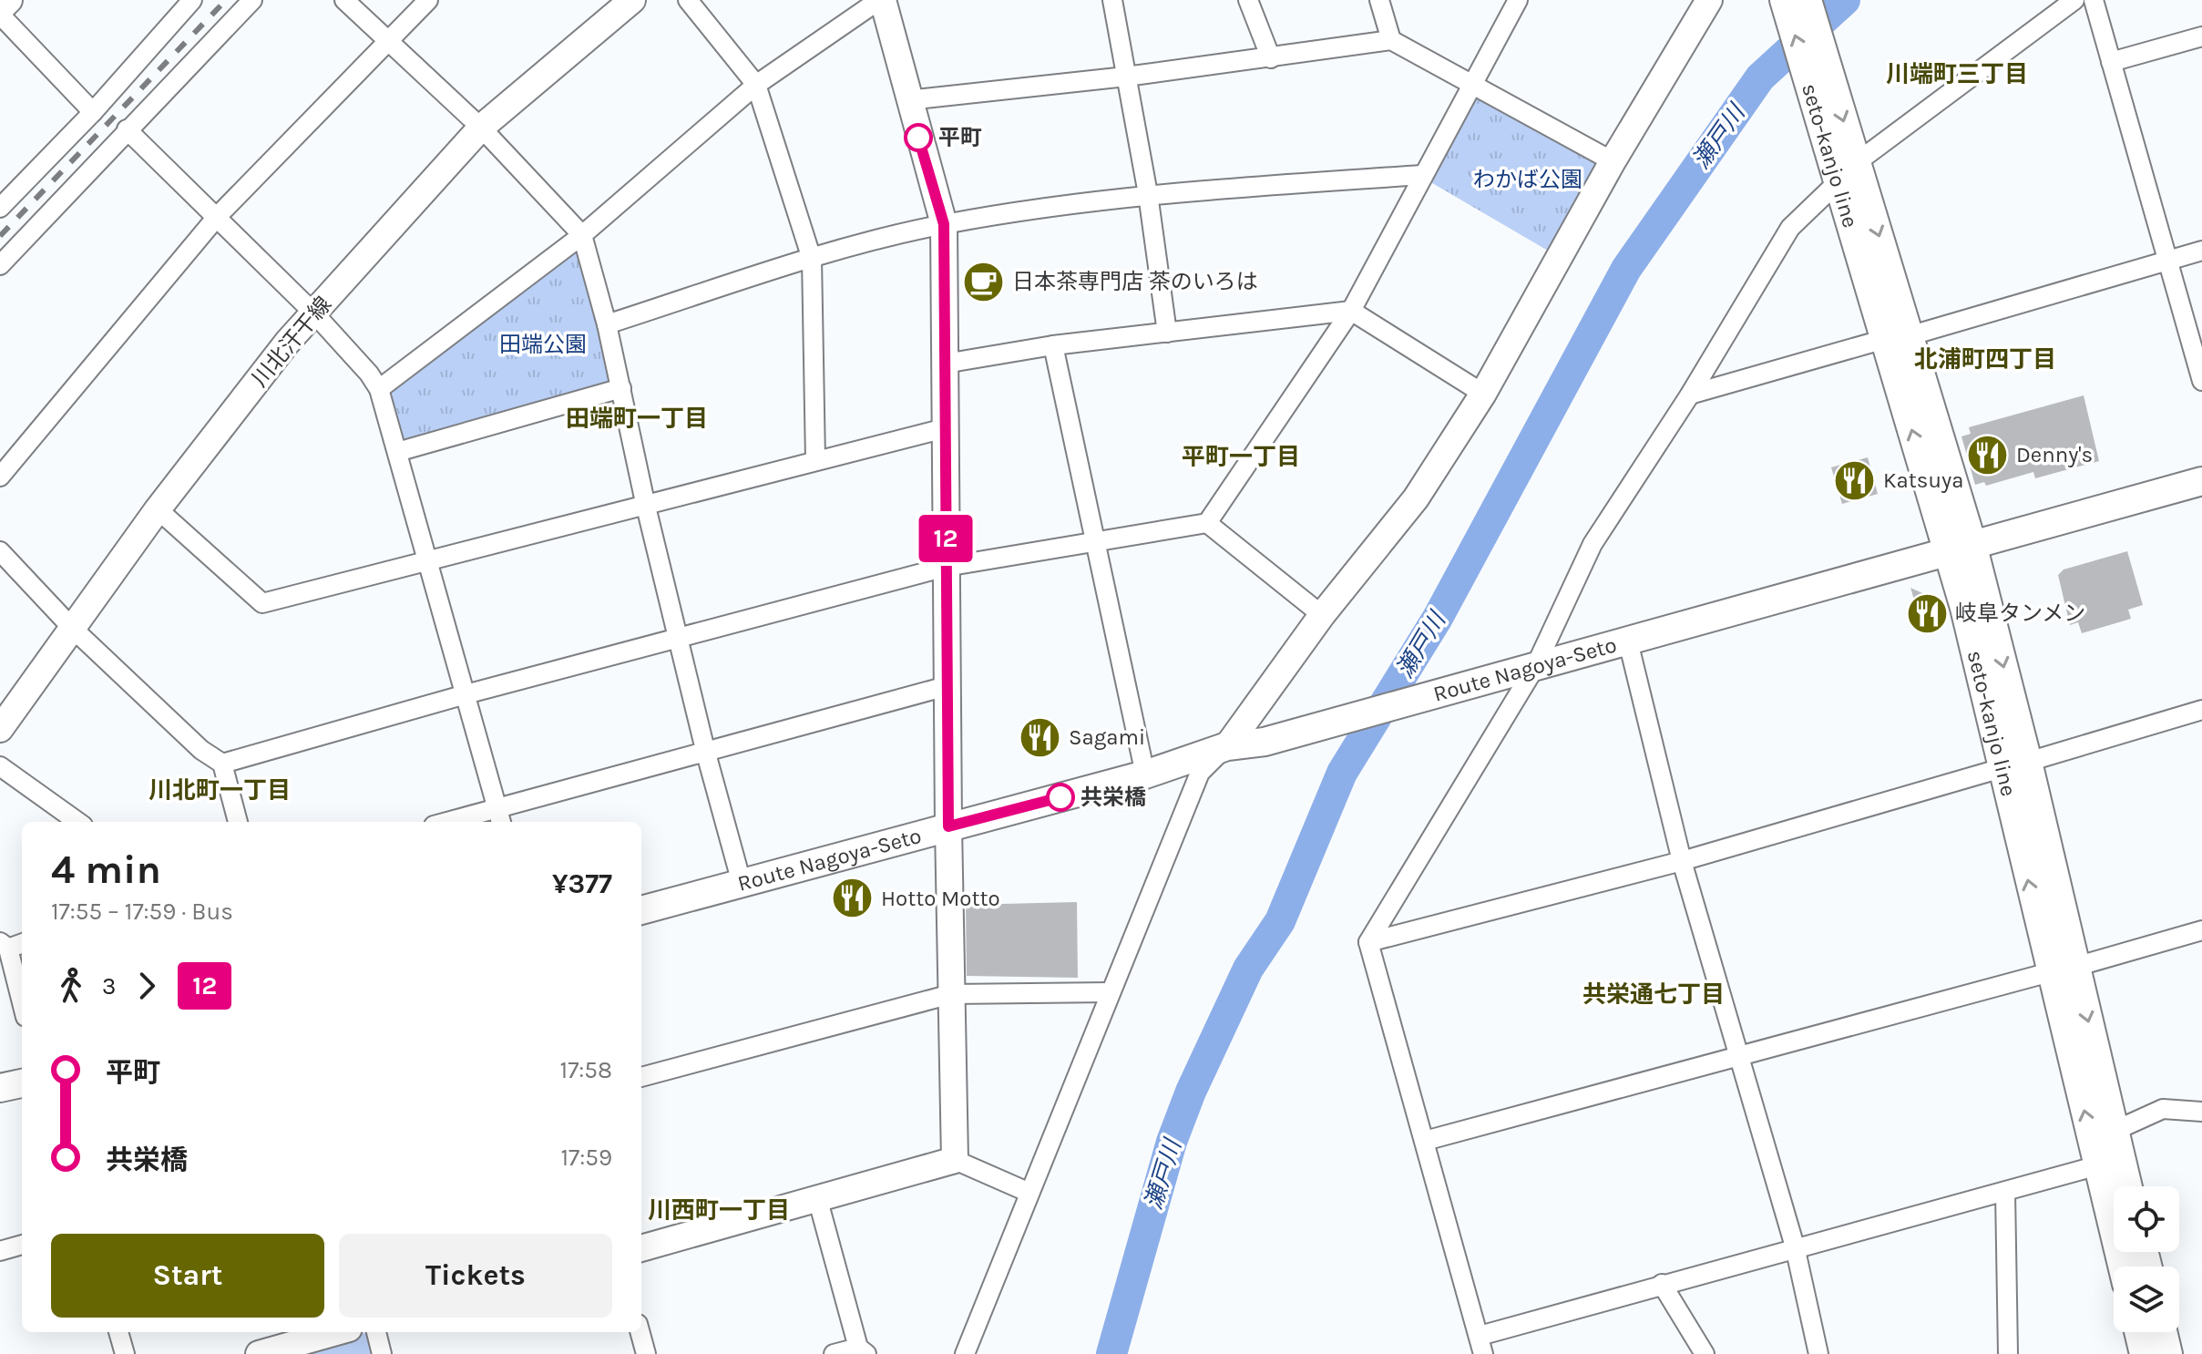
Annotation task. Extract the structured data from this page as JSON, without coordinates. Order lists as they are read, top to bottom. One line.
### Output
{"streets":{"main road":["seto-kanjo line","Route Nagoya-Seto"],"street":["川北汗干線"]},"crossings":[["seto-kanjo line","Route Nagoya-Seto"]],"districts":["川端町三丁目","北浦町四丁目","田端町一丁目","平町一丁目","川北町一丁目","共栄通七丁目","川西町一丁目"],"water":["瀬戸川"],"parks":["わかば公園","田端公園"],"places":{"other":["平町","共栄橋"],"cafe":["日本茶専門店 茶のいろは"],"restaurant":["Denny's","Katsuya","岐阜タンメン","Sagami","Hotto Motto"]},"lines":["bus line 12"],"page":{"on_map":"12","heading":["4 min","17:55 – 17:59 · Bus","¥377"],"legs":["3","12"],"list":[{"name":"平町","value":"17:58"},{"name":"共栄橋","value":"17:59"}],"buttons":["Start","Tickets"]}}
